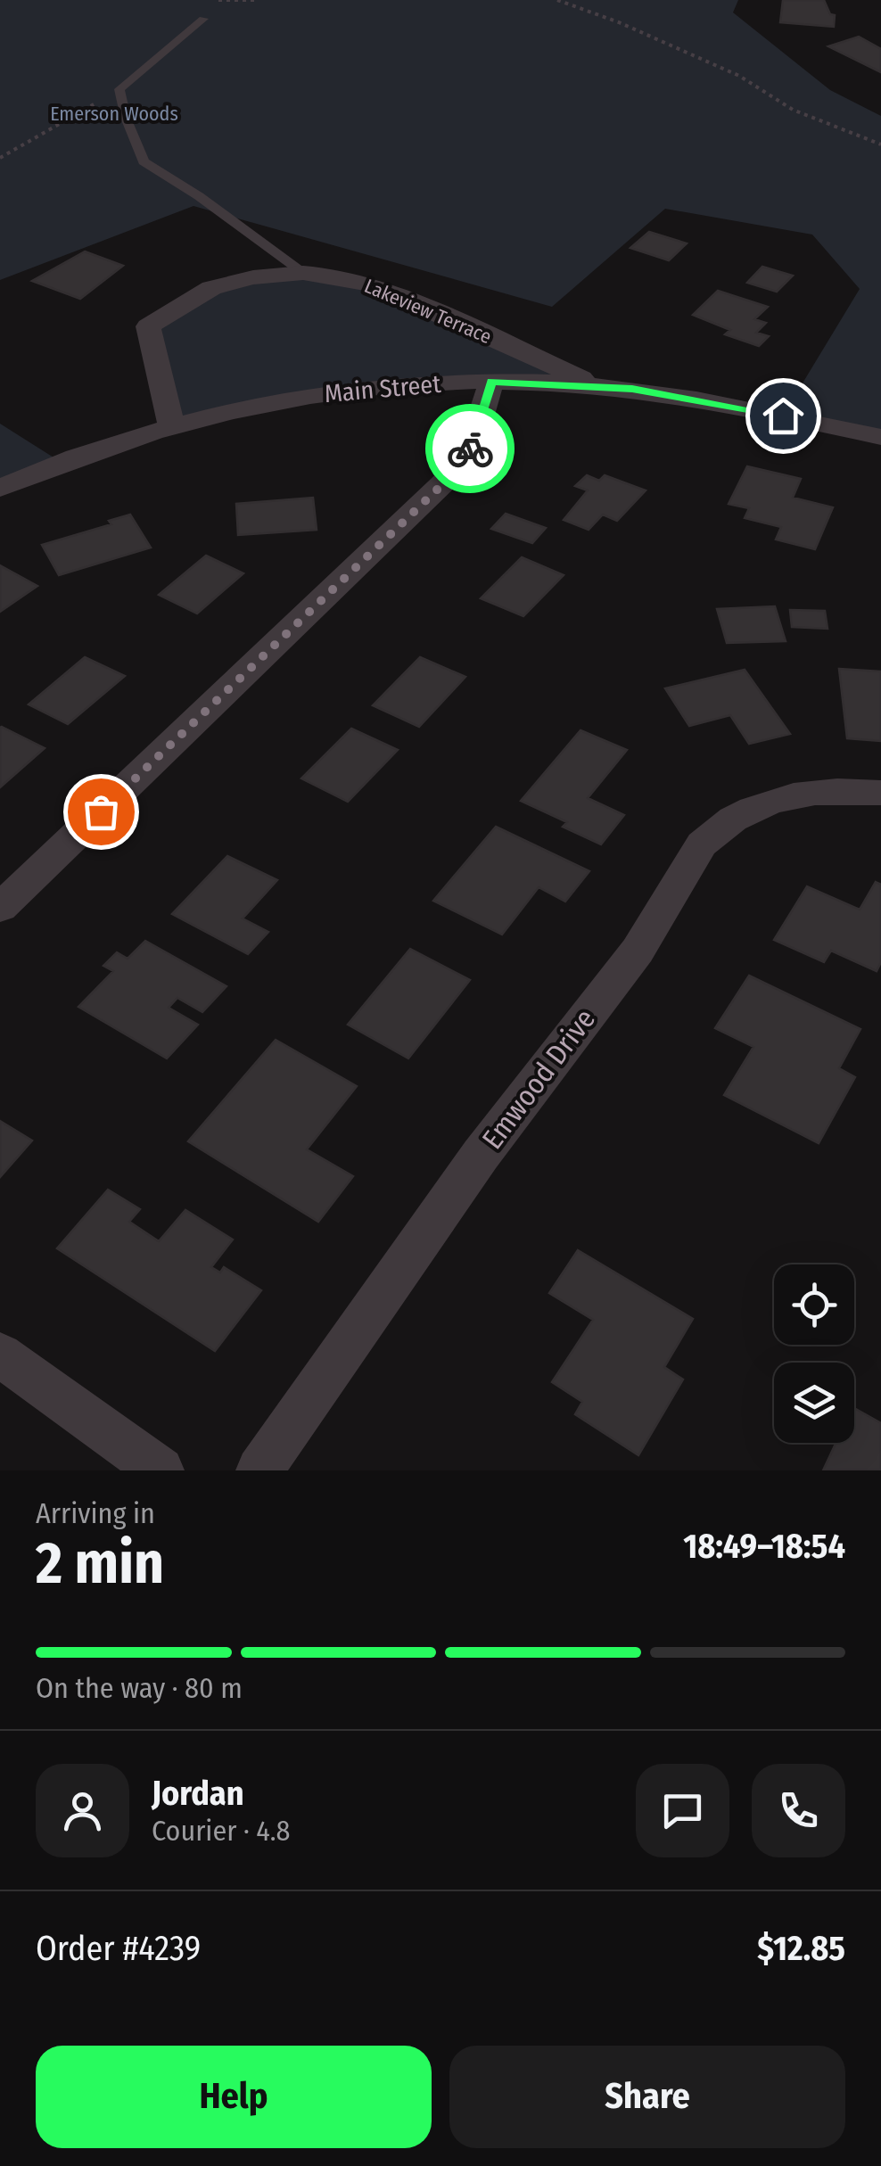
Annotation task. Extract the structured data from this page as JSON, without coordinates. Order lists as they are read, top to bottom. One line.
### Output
{"streets":{"street":["Lakeview Terrace","Main Street","Emwood Drive"]},"crossings":[["Lakeview Terrace","Main Street"]],"parks":["Emerson Woods"],"page":{"heading":["2 min","Arriving in","18:49–18:54"],"panel":["Jordan","Courier · 4.8","Order #4239","$12.85"],"bar":"On the way · 80 m","buttons":["Help","Share"]}}
